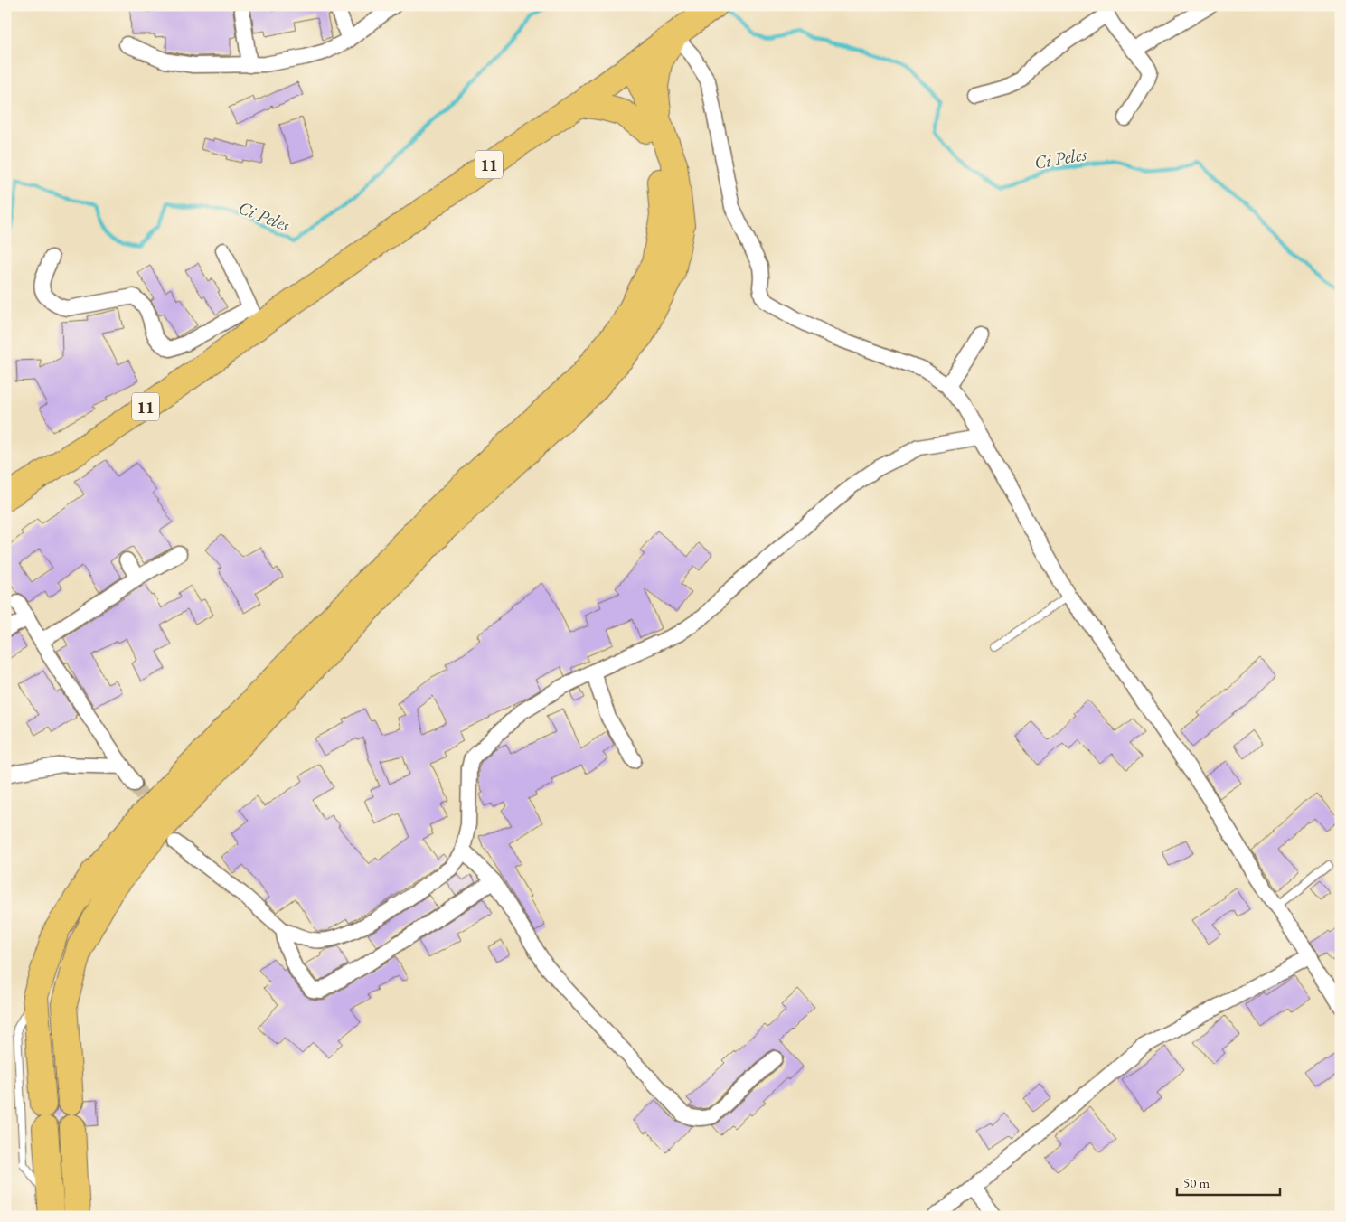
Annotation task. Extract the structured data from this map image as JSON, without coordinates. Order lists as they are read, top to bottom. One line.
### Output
{"streets":{"highway":["11"]},"water":["Ci Peles"],"scale_bar":"50 m"}
